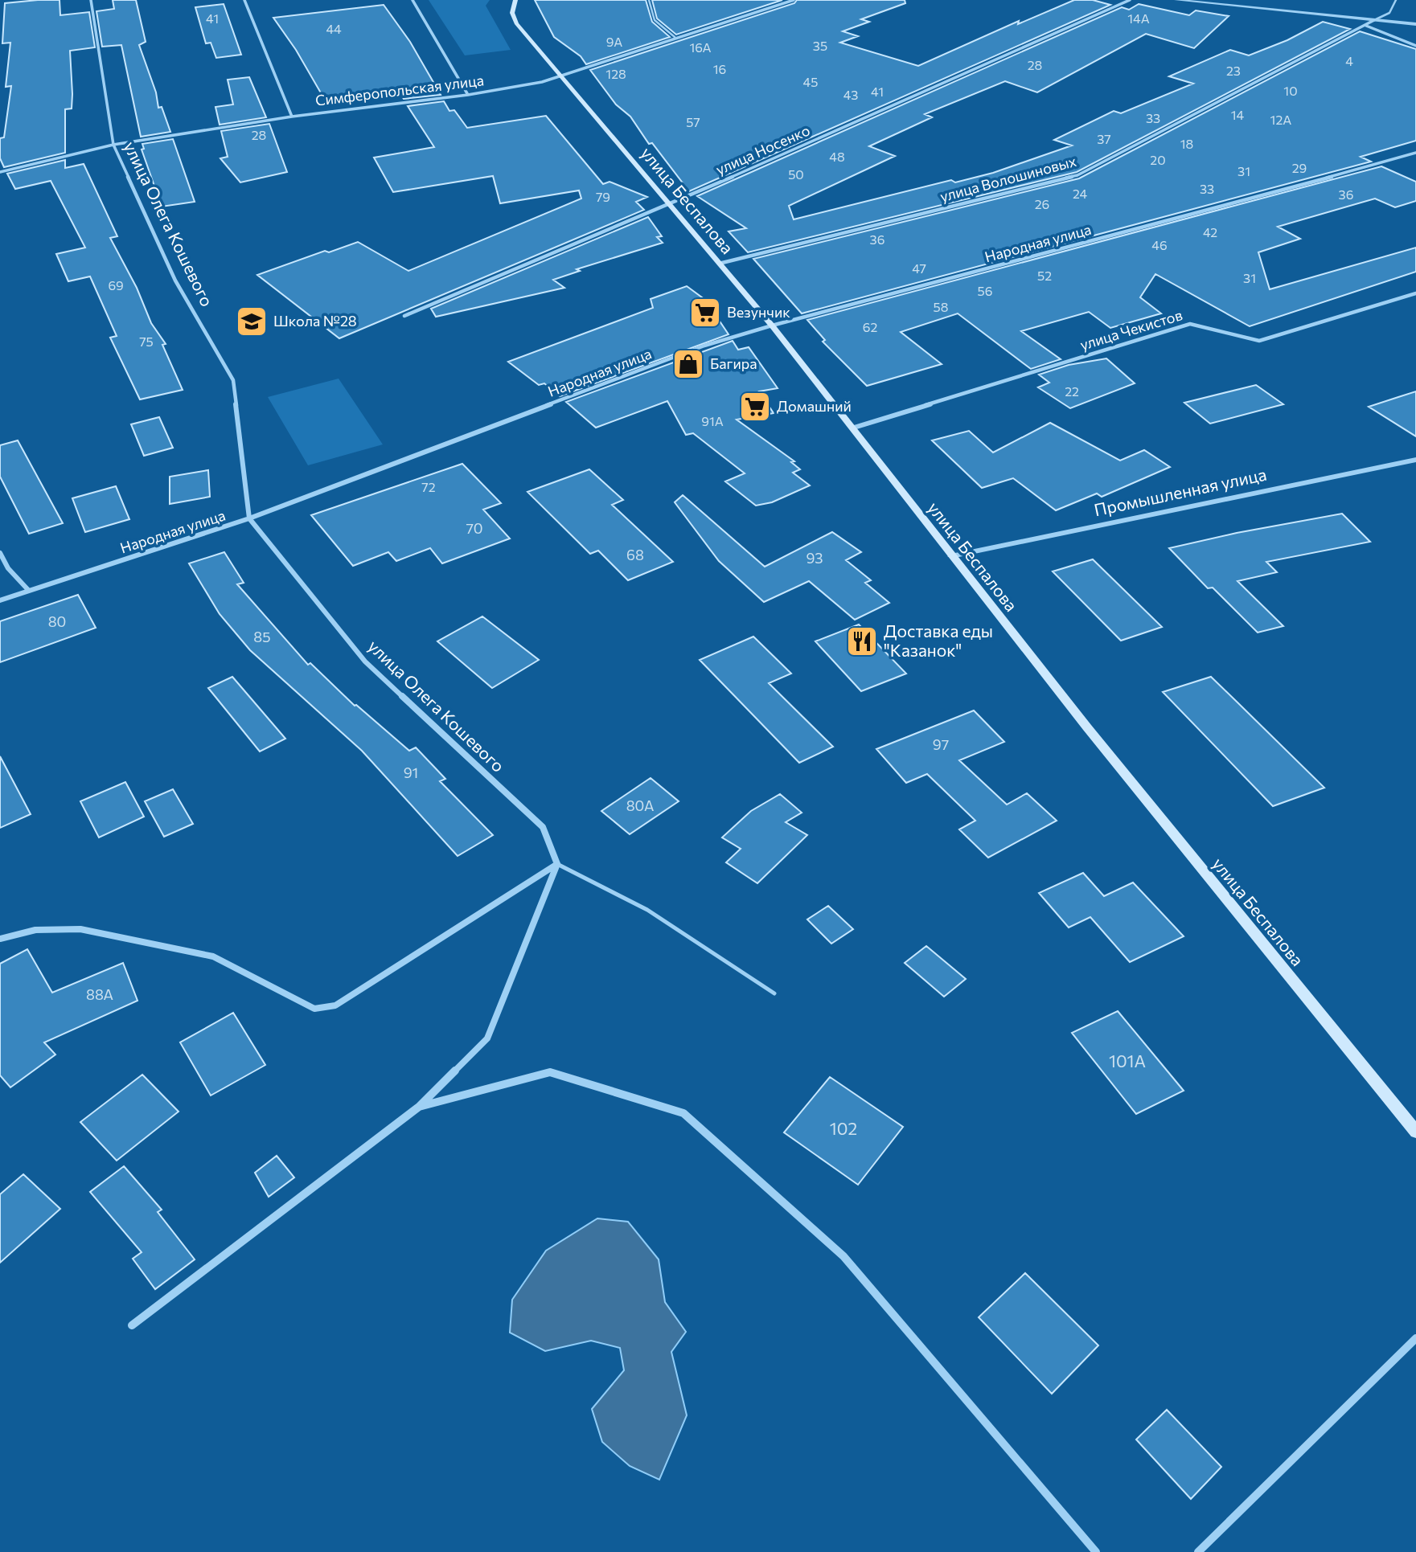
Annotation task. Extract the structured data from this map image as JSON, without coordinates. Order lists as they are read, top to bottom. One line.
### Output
{"streets":{"main road":["улица Беспалова"],"street":["Симферопольская улица","улица Носенко","улица Волошиновых","улица Олега Кошевого","Народная улица","улица Чекистов","Промышленная улица"]},"crossings":[["Симферопольская улица","улица Беспалова"],["Симферопольская улица","улица Олега Кошевого"],["улица Носенко","улица Беспалова"],["улица Волошиновых","улица Беспалова"],["улица Беспалова","Народная улица"],["улица Беспалова","улица Чекистов"],["улица Беспалова","Промышленная улица"],["улица Олега Кошевого","Народная улица"]],"places":{"supermarket":["Везунчик","Домашний"],"school or university":["Школа №28"],"shop":["Багира"],"restaurant":["Доставка еды \"Казанок\""]},"house_numbers":["41","14А","44","9А","35","16А","4","28","16","23","128","45","10","41","43","14","33","12А","57","28","37","18","48","20","29","31","50","33","24","36","79","26","42","36","46","47","52","31","69","56","58","62","75","22","91А","72","70","68","93","80","85","97","91","80А","88А","101А","102"]}
